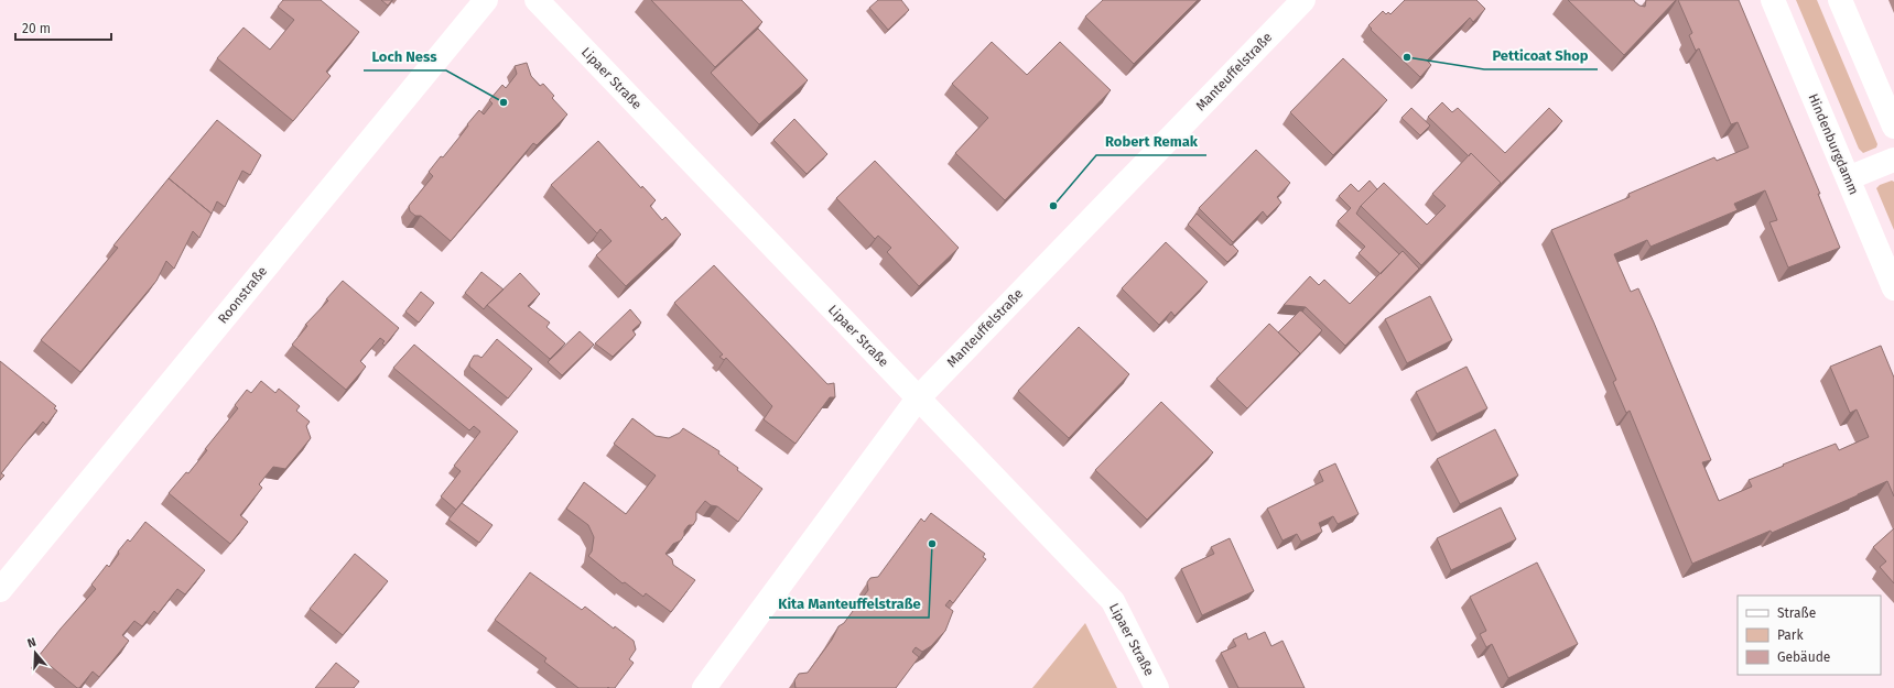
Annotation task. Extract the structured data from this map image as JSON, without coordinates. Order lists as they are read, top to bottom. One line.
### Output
{"streets":{"street":["Manteuffelstraße","Lipaer Straße","Hindenburgdamm","Roonstraße"]},"crossings":[["Manteuffelstraße","Lipaer Straße"]],"places":["Petticoat Shop","Loch Ness","Robert Remak","Kita Manteuffelstraße"],"legend":["Straße","Park","Gebäude"],"scale_bar":"20 m","north":"top"}
